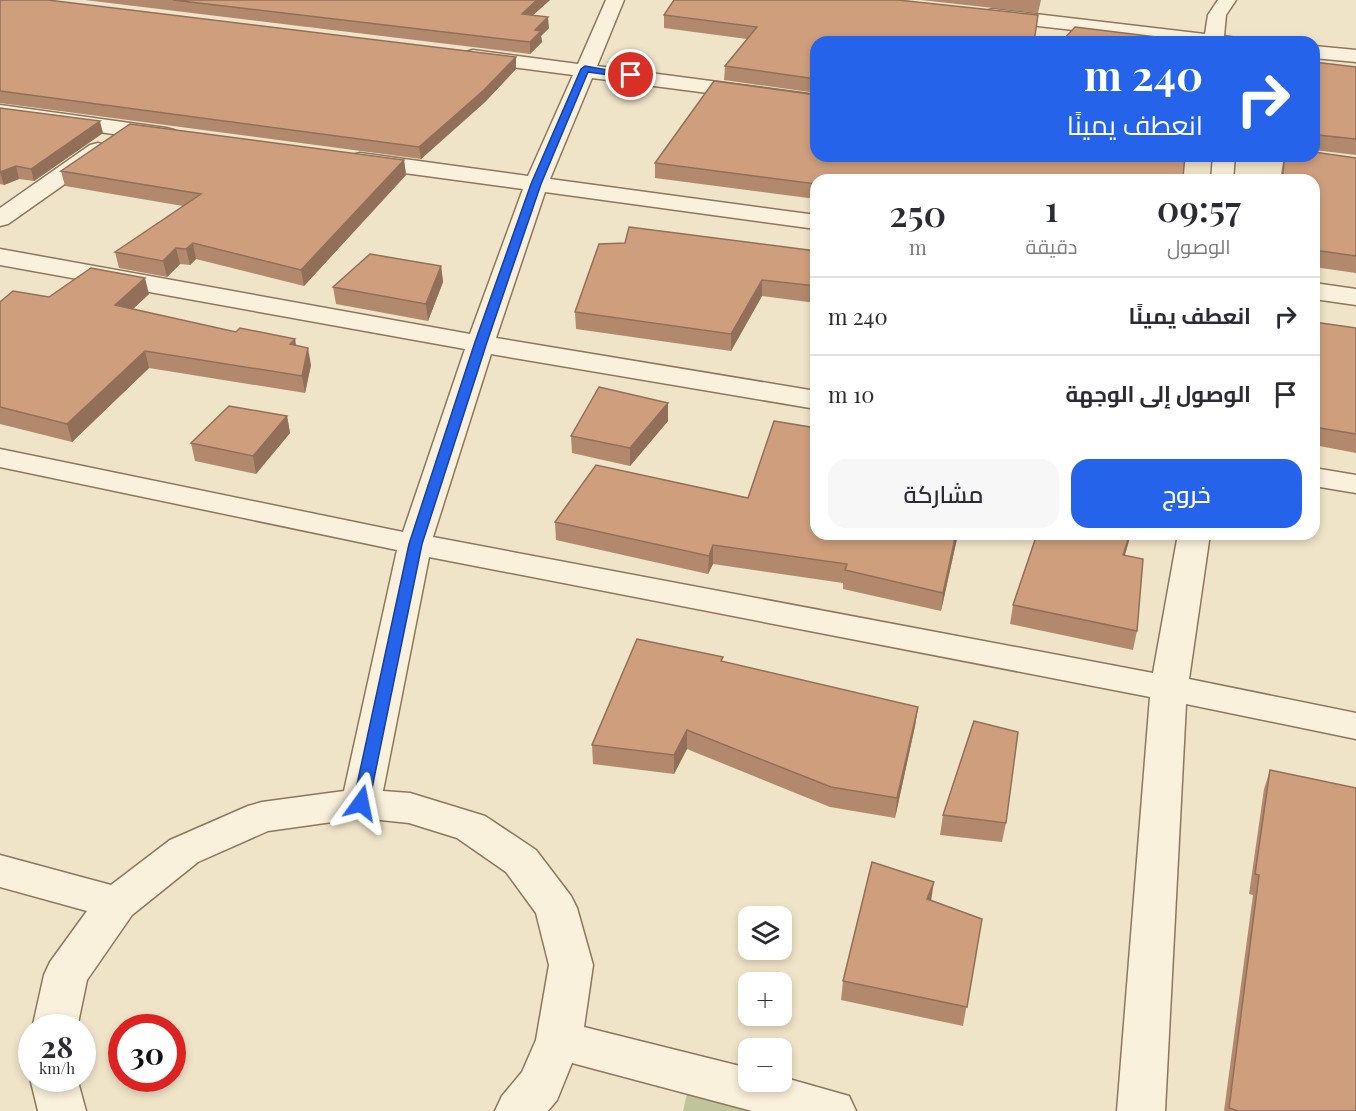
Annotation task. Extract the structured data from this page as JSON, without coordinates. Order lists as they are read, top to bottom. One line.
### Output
{"page":{"turn":["240 m","انعطف يمينًا"],"eta":["09:57","الوصول","1","دقيقة","250","m"],"list":[{"name":"انعطف يمينًا","value":"240 m"},{"name":"الوصول إلى الوجهة","value":"10 m"}],"buttons":["خروج","مشاركة"],"map_buttons":["+","−"],"speed":"28 km/h","limit":"30"}}
